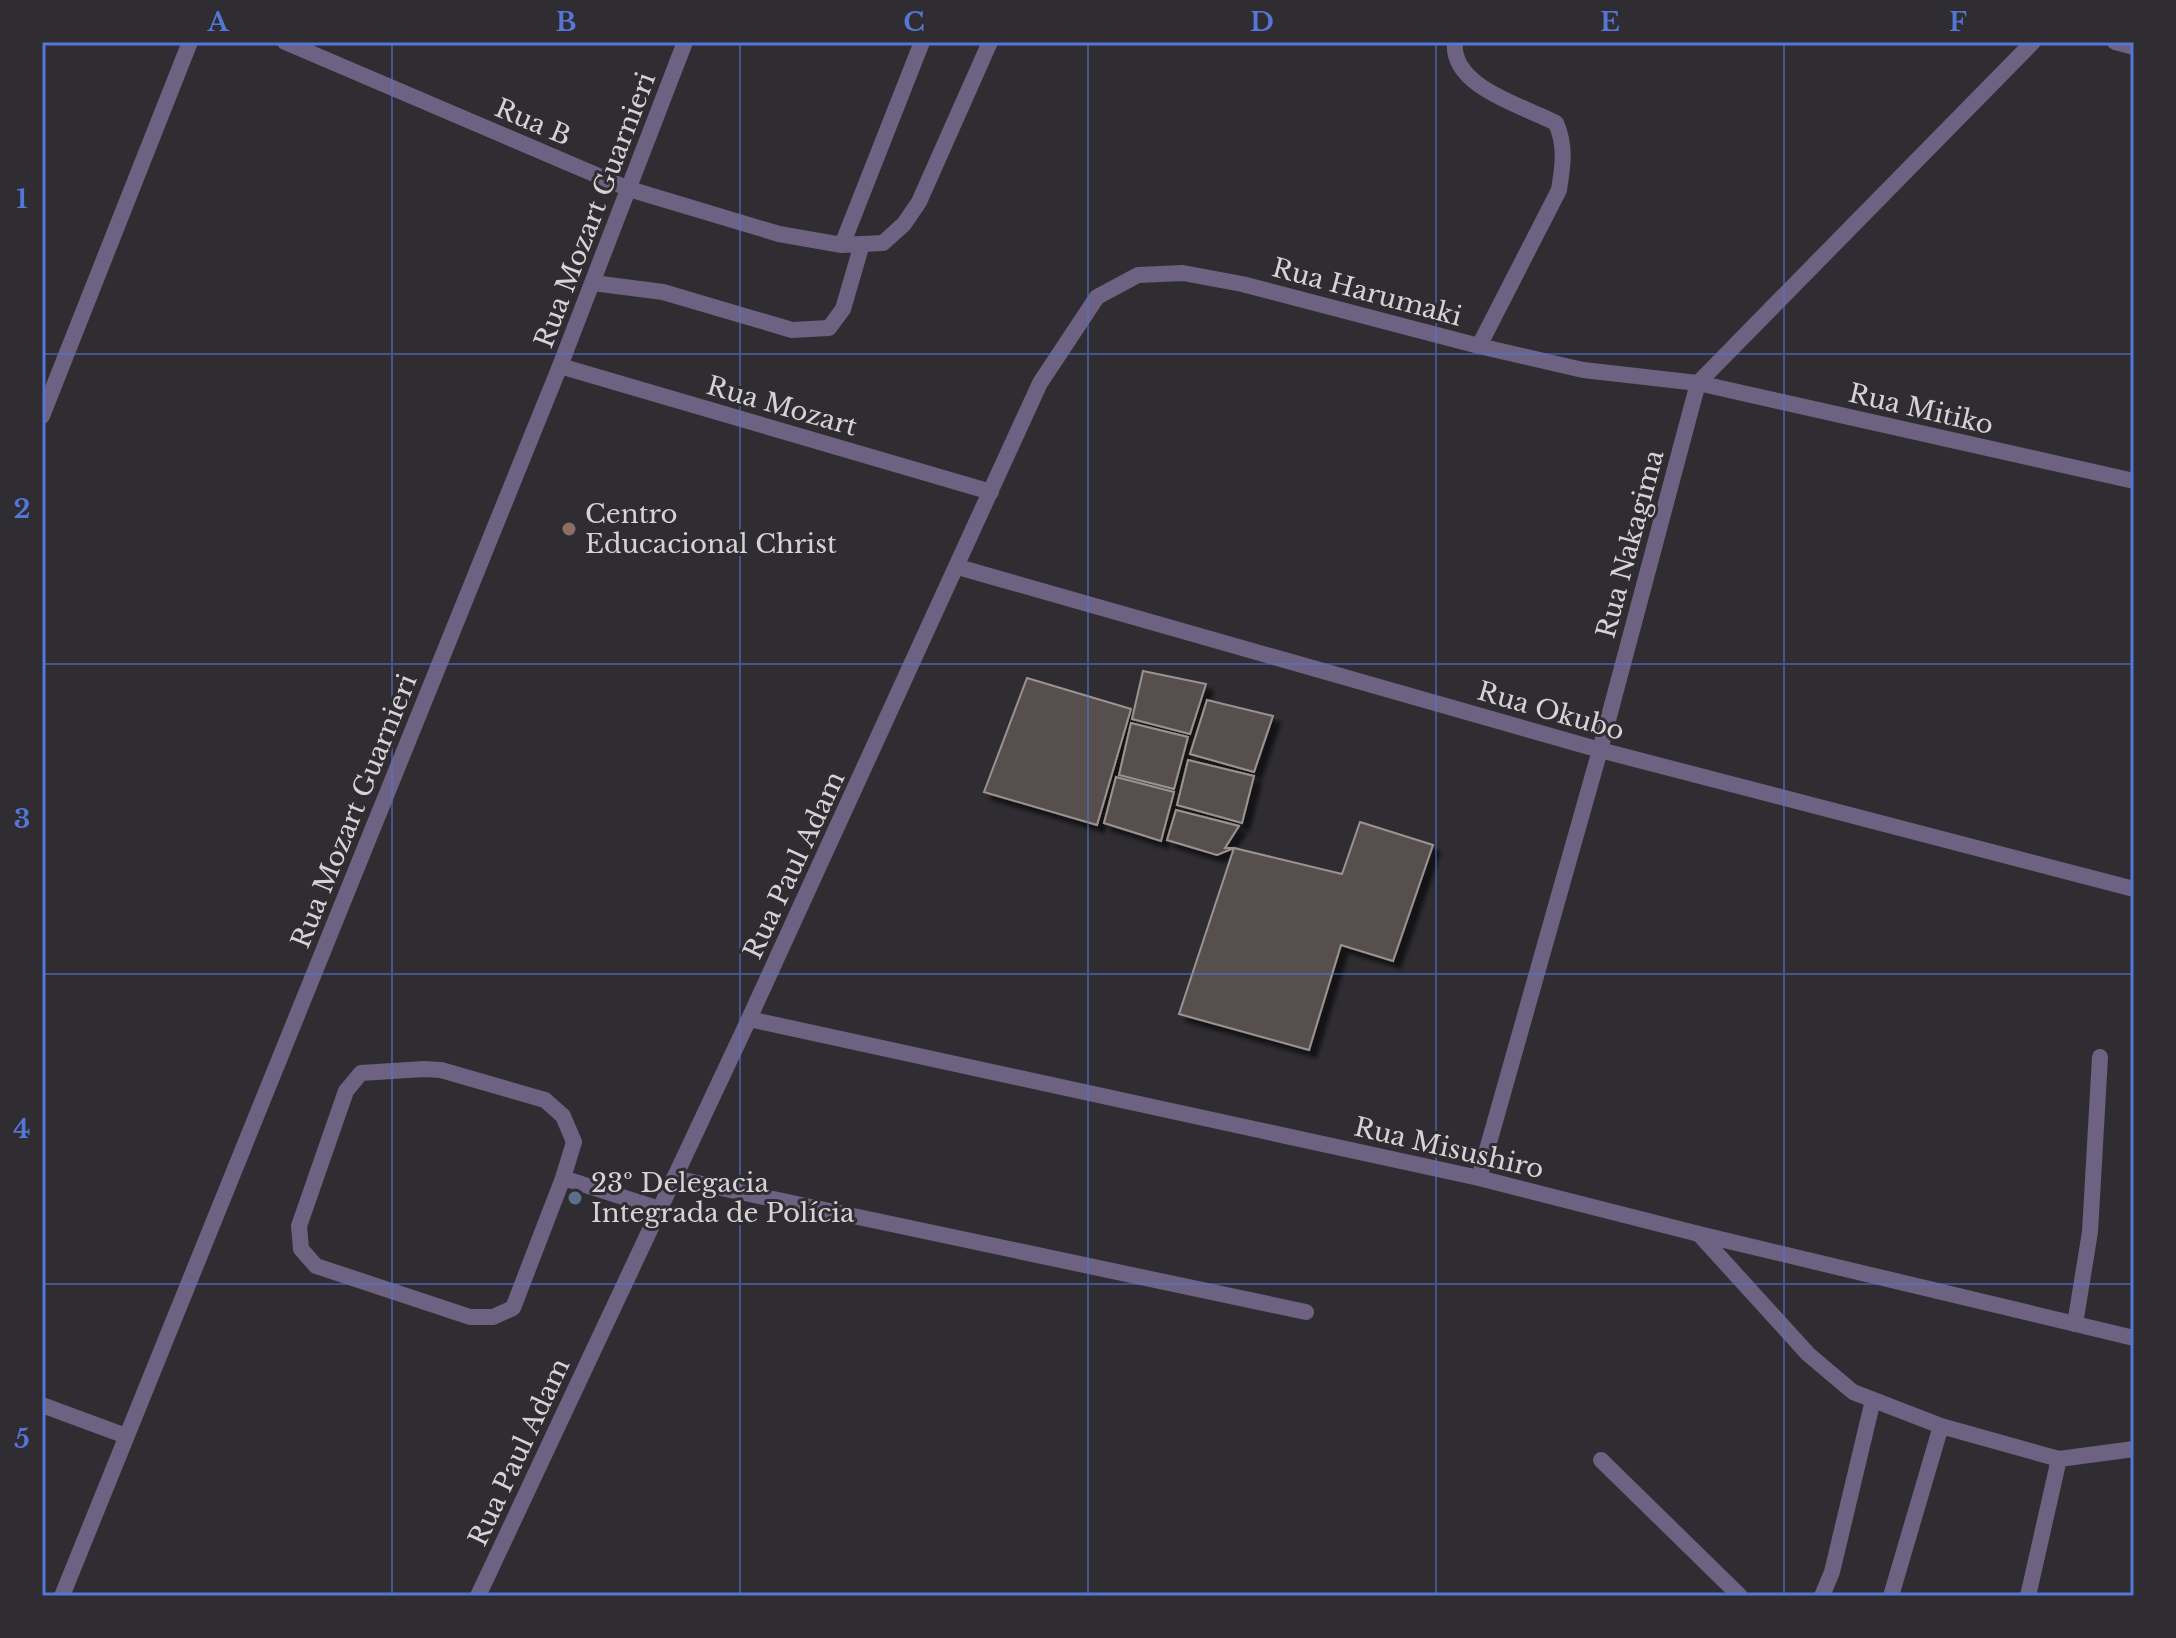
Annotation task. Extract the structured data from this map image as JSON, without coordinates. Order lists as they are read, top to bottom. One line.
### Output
{"streets":{"street":["Rua B","Rua Mozart Guarnieri","Rua Harumaki","Rua Mozart","Rua Mitiko","Rua Nakagima","Rua Okubo","Rua Paul Adam","Rua Misushiro"]},"crossings":[["Rua B","Rua Mozart Guarnieri"],["Rua Mozart Guarnieri","Rua Mozart"],["Rua Harumaki","Rua Mitiko"],["Rua Harumaki","Rua Nakagima"],["Rua Harumaki","Rua Paul Adam"],["Rua Mozart","Rua Paul Adam"],["Rua Mitiko","Rua Nakagima"],["Rua Nakagima","Rua Okubo"],["Rua Nakagima","Rua Misushiro"],["Rua Okubo","Rua Paul Adam"],["Rua Paul Adam","Rua Misushiro"]],"places":["Centro Educacional Christ","23º Delegacia Integrada de Polícia"],"grid":{"columns":["A","B","C","D","E","F"],"rows":["1","2","3","4","5"]}}
